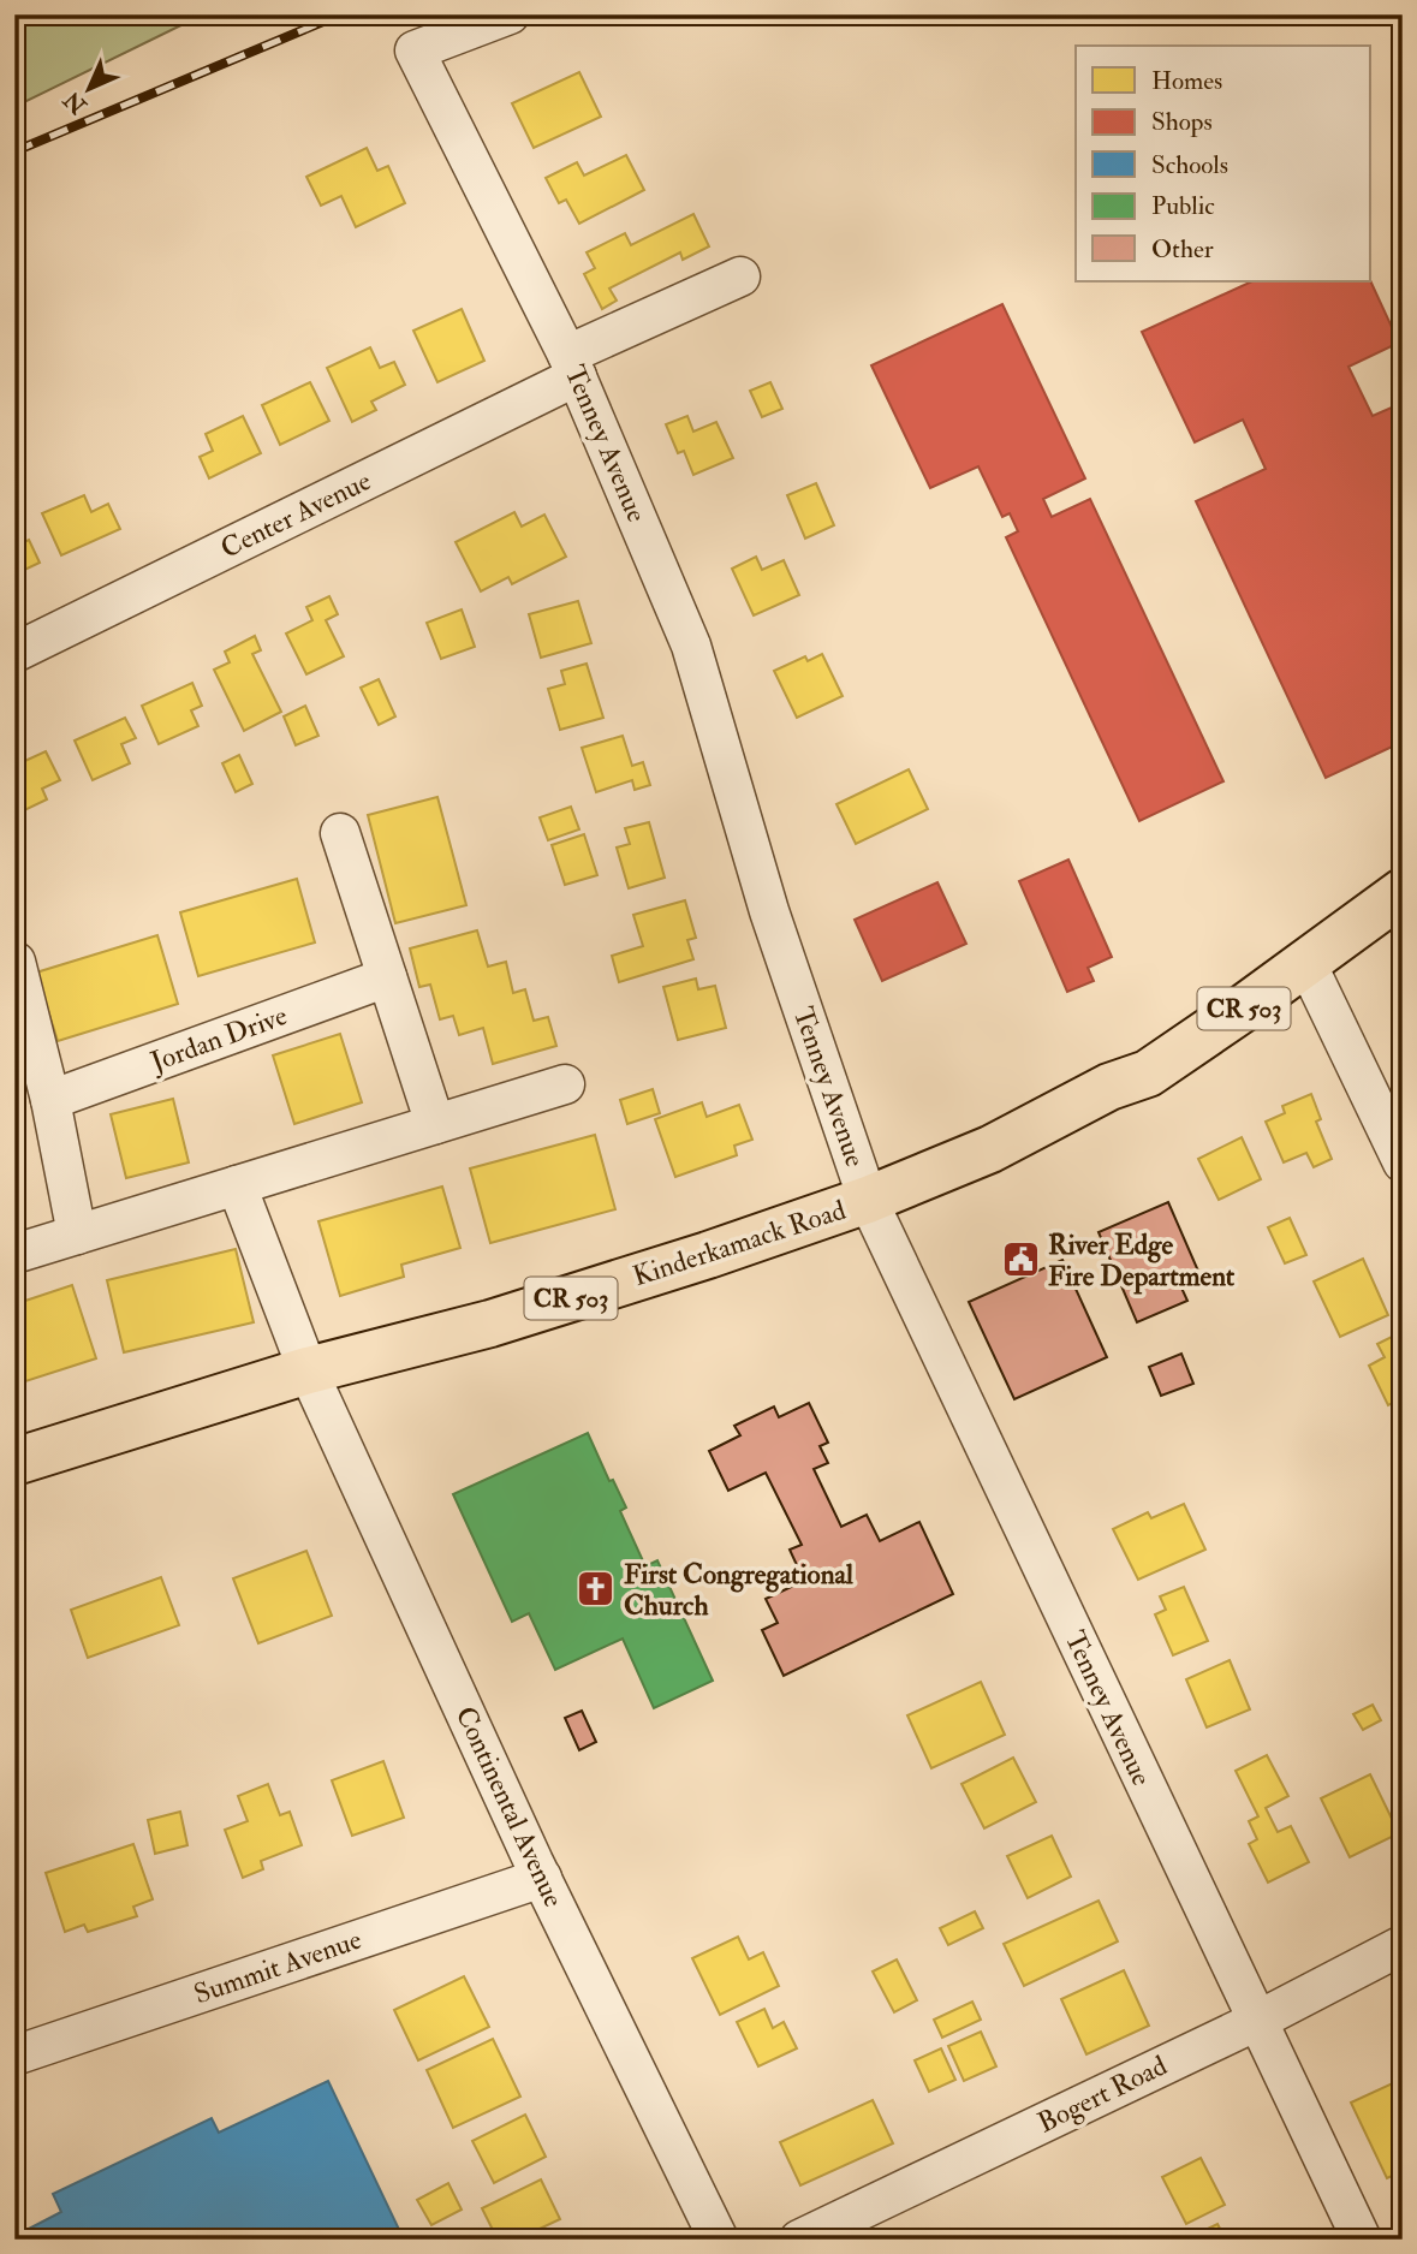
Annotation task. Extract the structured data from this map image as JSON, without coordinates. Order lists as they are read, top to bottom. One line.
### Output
{"streets":{"main road":["CR 503","Kinderkamack Road"],"street":["Tenney Avenue","Center Avenue","Jordan Drive","Continental Avenue","Summit Avenue","Bogert Road"]},"crossings":[["Tenney Avenue","Center Avenue"],["Tenney Avenue","Kinderkamack Road"],["Tenney Avenue","Bogert Road"],["Kinderkamack Road","Continental Avenue"],["Continental Avenue","Summit Avenue"]],"places":{"public building":["River Edge Fire Department"],"church":["First Congregational Church"]},"legend":["Homes","Shops","Schools","Public","Other"],"north":"bottom left"}
